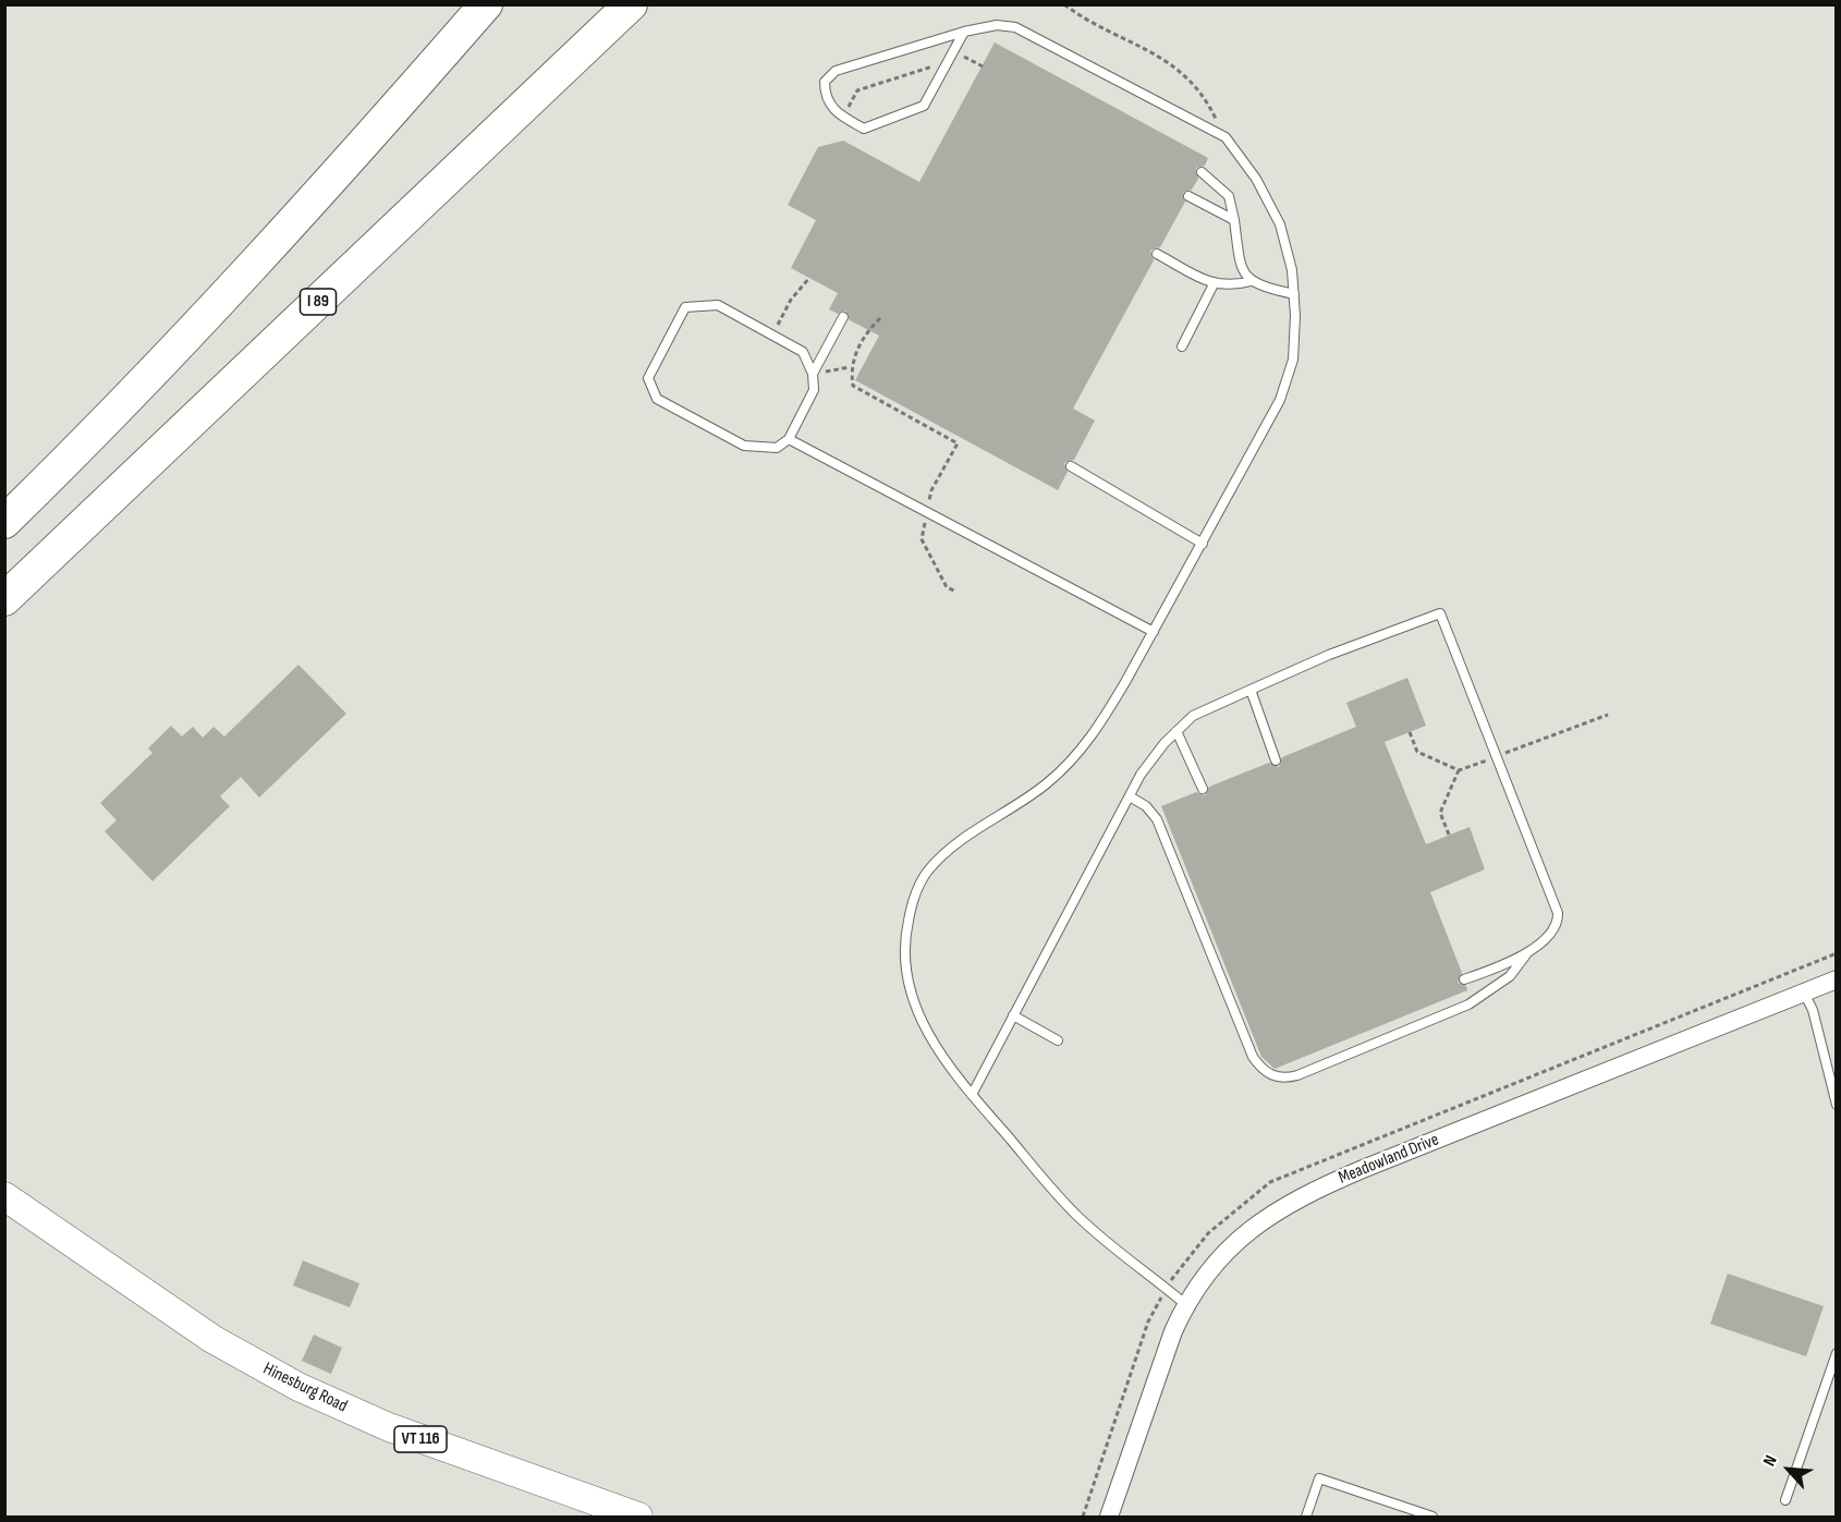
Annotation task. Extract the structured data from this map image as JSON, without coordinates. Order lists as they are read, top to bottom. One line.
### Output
{"streets":{"highway":["I 89"],"main road":["Hinesburg Road","VT 116"],"street":["Meadowland Drive"]},"north":"top left"}
